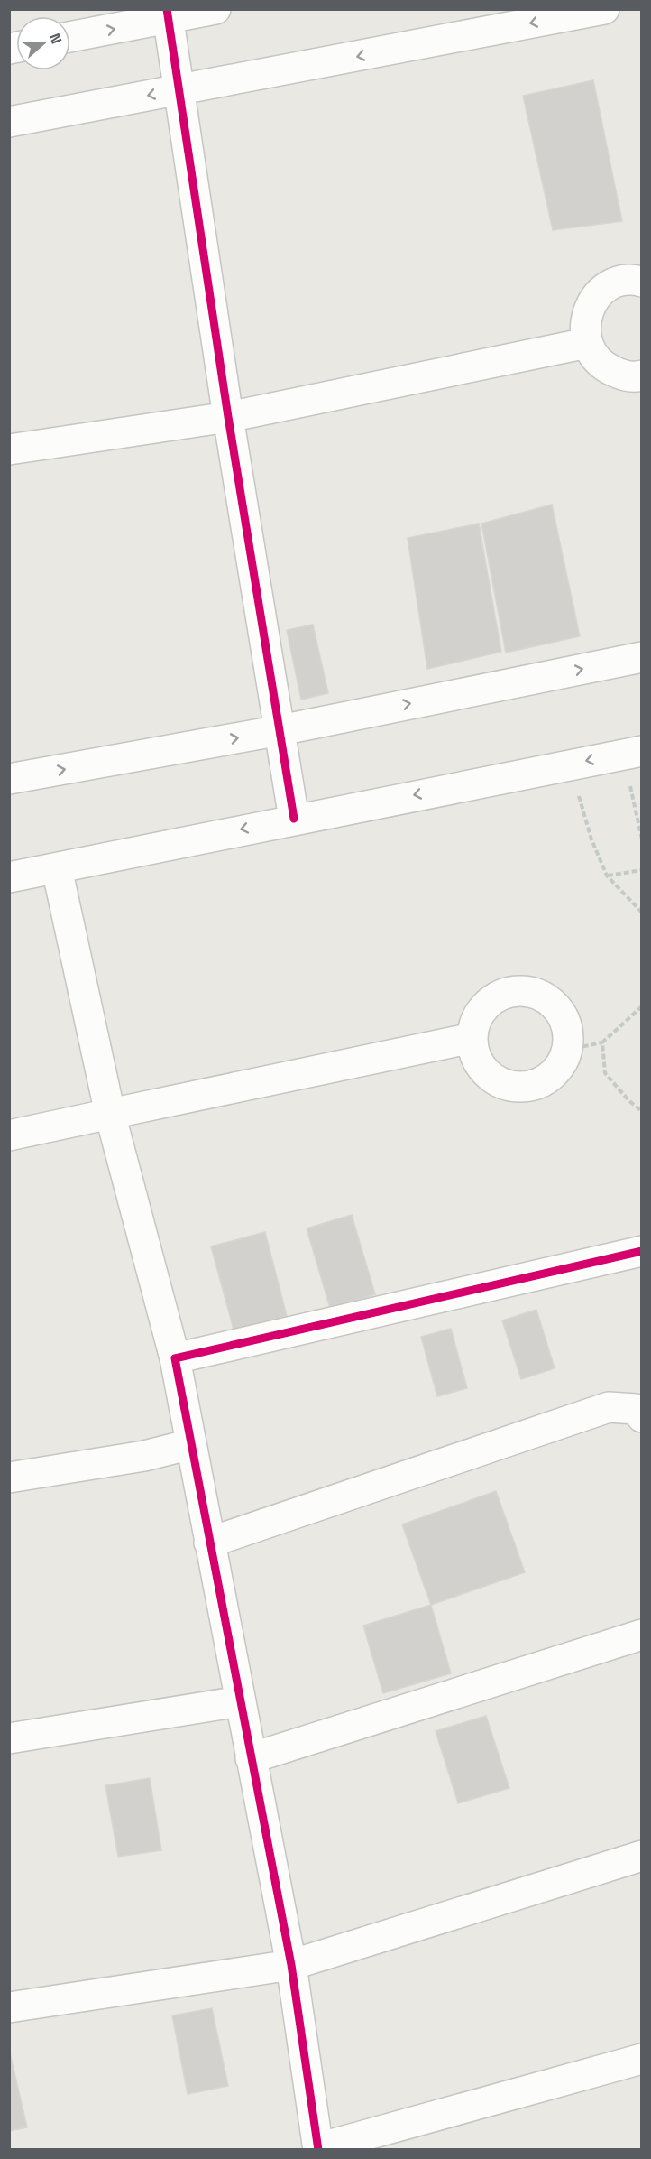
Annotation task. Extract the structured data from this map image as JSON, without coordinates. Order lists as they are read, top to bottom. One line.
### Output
{"north":"right"}
